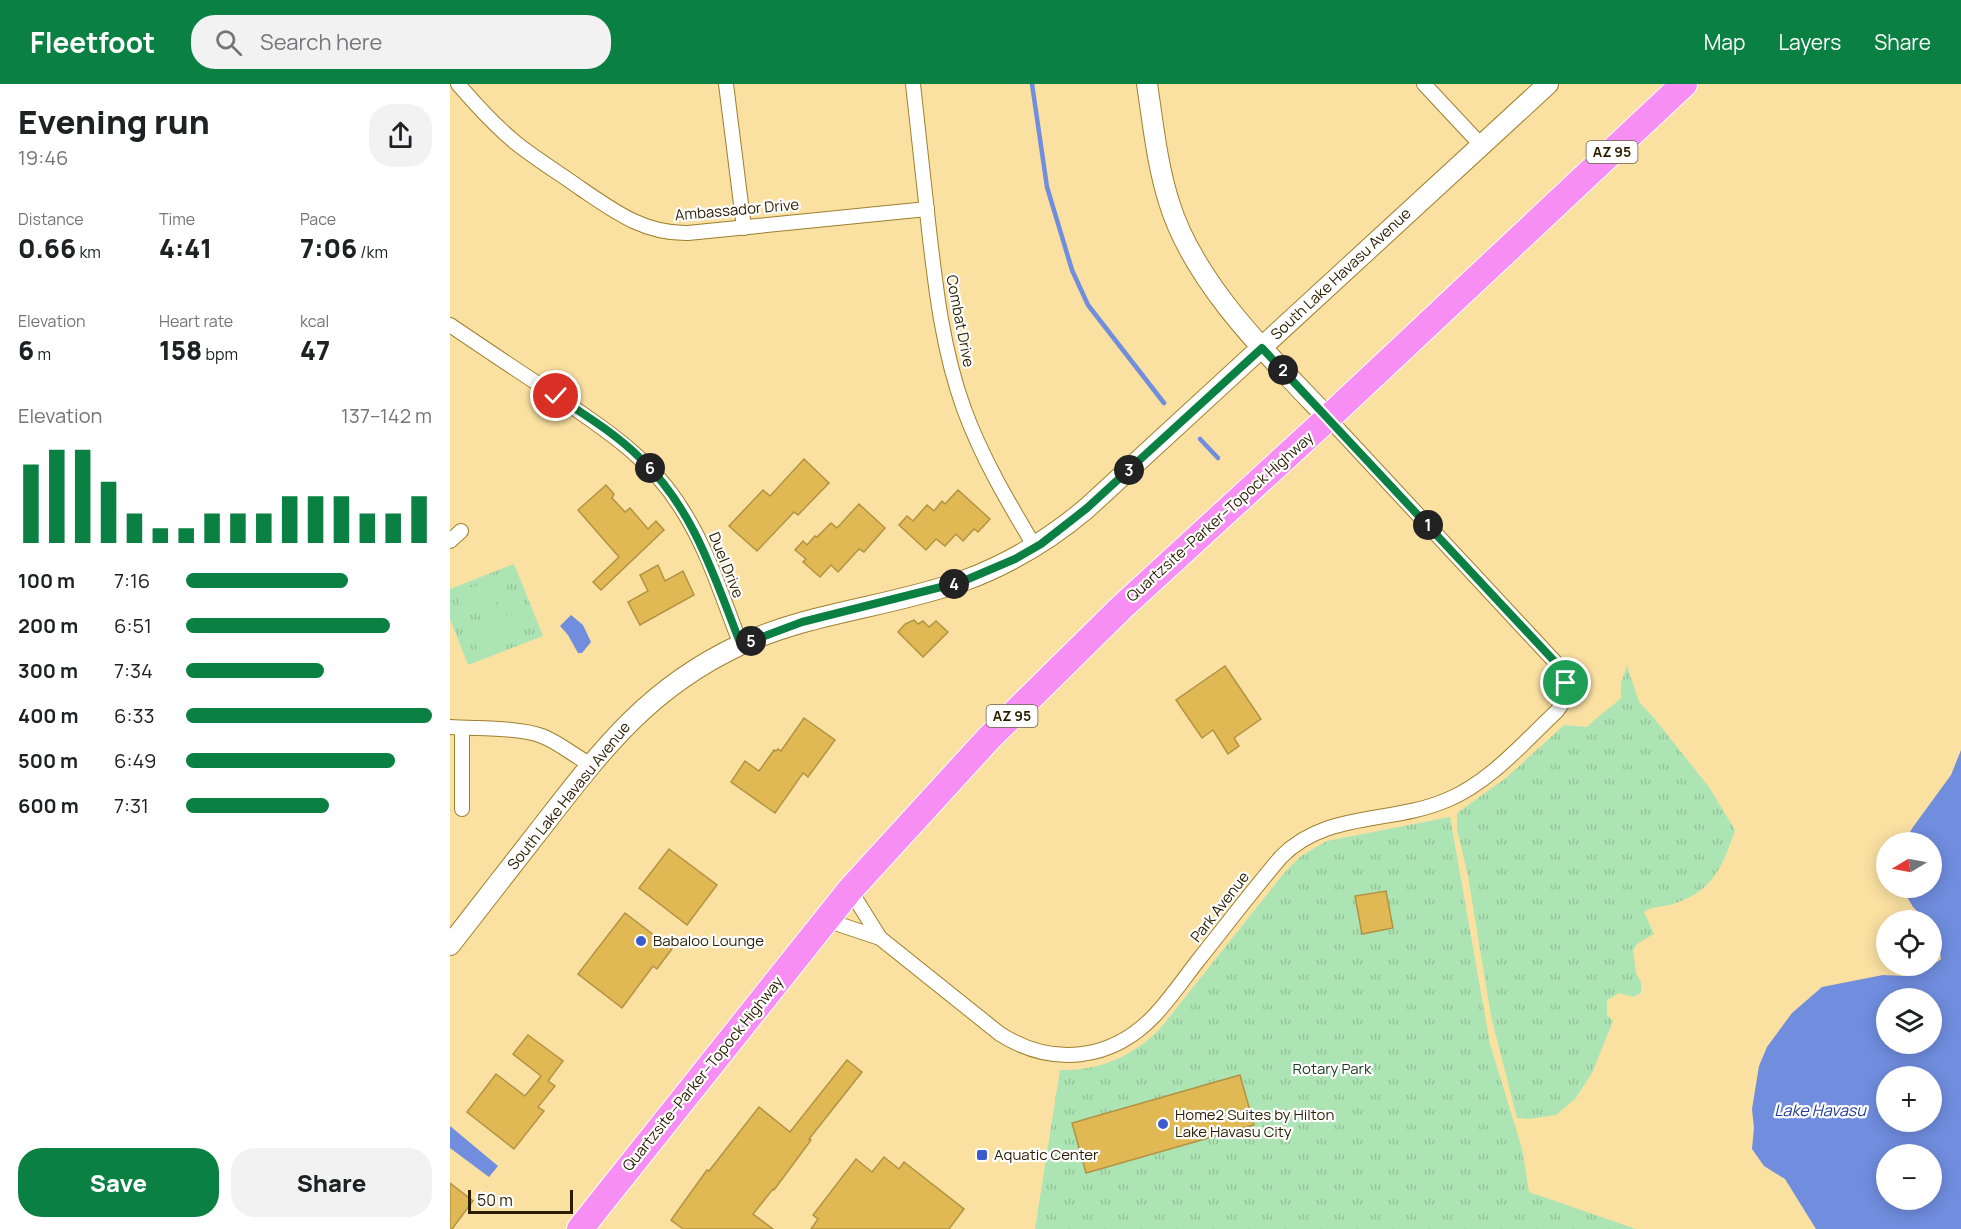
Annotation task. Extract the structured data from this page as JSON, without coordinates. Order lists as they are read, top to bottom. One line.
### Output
{"streets":{"highway":["AZ 95","Quartzsite–Parker–Topock Highway"],"main road":["South Lake Havasu Avenue"],"street":["Ambassador Drive","Combat Drive","Duel Drive","Park Avenue"]},"crossings":[["AZ 95","Quartzsite–Parker–Topock Highway"],["AZ 95","Park Avenue"],["Ambassador Drive","Combat Drive"],["South Lake Havasu Avenue","Combat Drive"],["South Lake Havasu Avenue","Duel Drive"],["Quartzsite–Parker–Topock Highway","Park Avenue"]],"water":["Lake Havasu"],"parks":["Rotary Park"],"places":{"other":["Babaloo Lounge","Home2 Suites by Hilton Lake Havasu City"],"transit":["Aquatic Center"]},"scale_bar":"50 m","north":"left","page":{"header":"Fleetfoot","search":"Search here","nav":["Map","Layers","Share"],"heading":["Evening run","19:46"],"stats":[["Distance","0.66 km"],["Time","4:41"],["Pace","7:06 /km"],["Elevation","6 m"],["Heart rate","158 bpm"],["kcal","47"]],"pins":["2","6","3","1","4","5"],"chart":["Elevation","137–142 m"],"list":[{"name":"100 m","note":"7:16"},{"name":"200 m","note":"6:51"},{"name":"300 m","note":"7:34"},{"name":"400 m","note":"6:33"},{"name":"500 m","note":"6:49"},{"name":"600 m","note":"7:31"}],"map_buttons":["+","−"],"buttons":["Save","Share"],"scale":"50 m"}}
